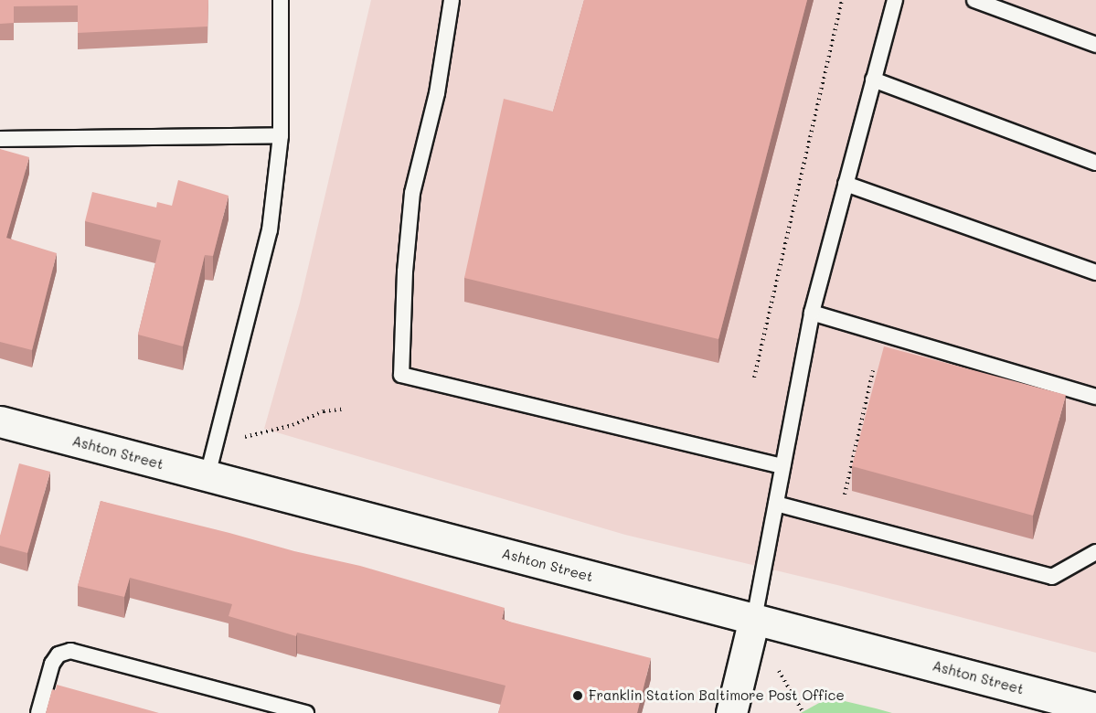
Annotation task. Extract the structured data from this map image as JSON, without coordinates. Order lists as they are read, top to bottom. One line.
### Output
{"streets":{"street":["Ashton Street"]},"places":["Franklin Station Baltimore Post Office"]}
